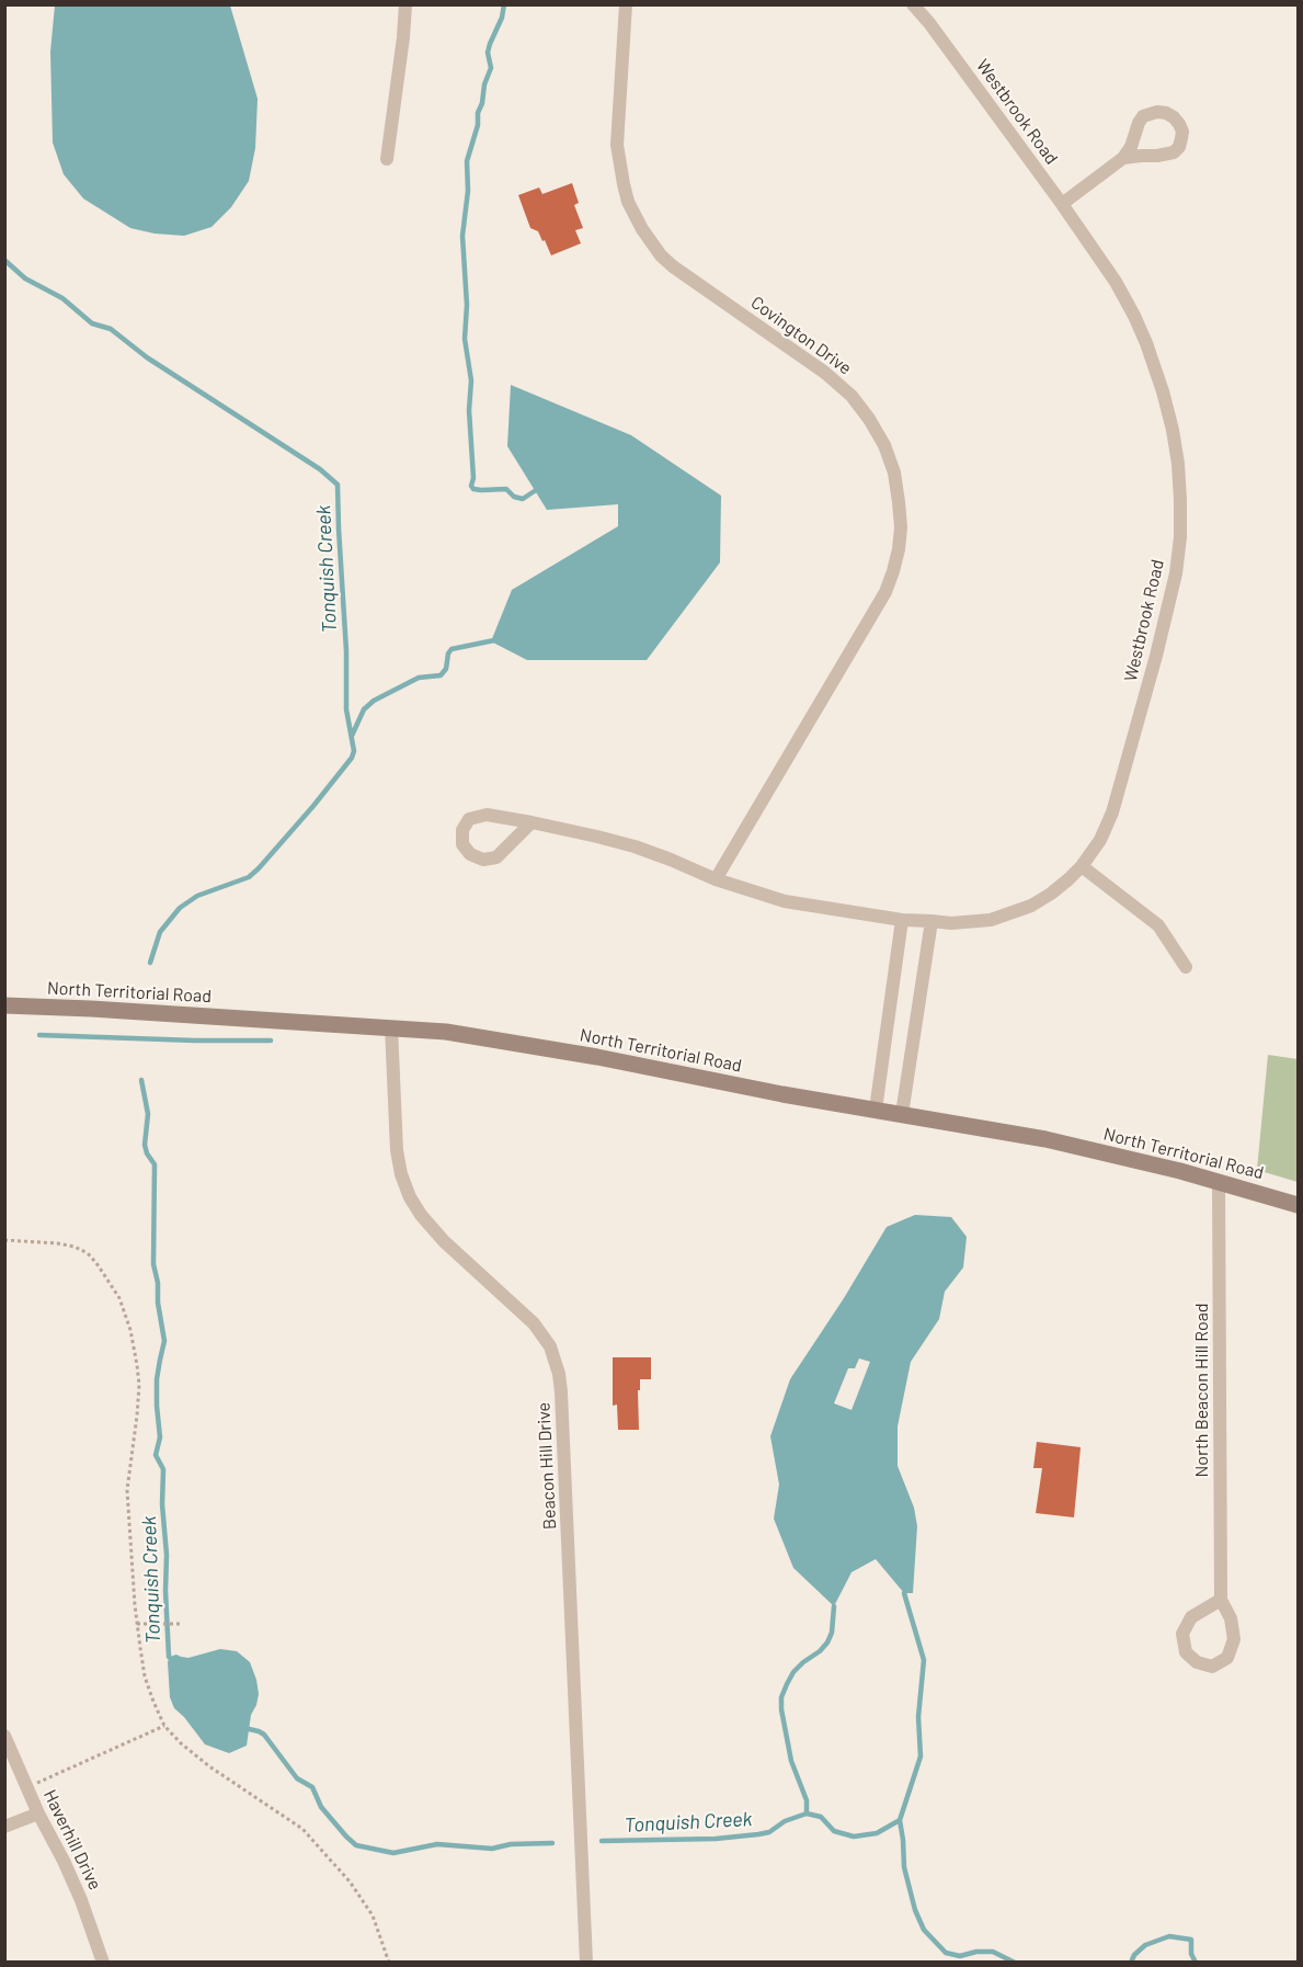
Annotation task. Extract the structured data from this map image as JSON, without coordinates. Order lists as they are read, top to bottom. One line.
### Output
{"streets":{"main road":["North Territorial Road"],"street":["Westbrook Road","Covington Drive","North Beacon Hill Road","Beacon Hill Drive","Haverhill Drive"]},"crossings":[["Westbrook Road","Covington Drive"],["North Territorial Road","North Beacon Hill Road"],["North Territorial Road","Beacon Hill Drive"]],"water":["Tonquish Creek"]}
